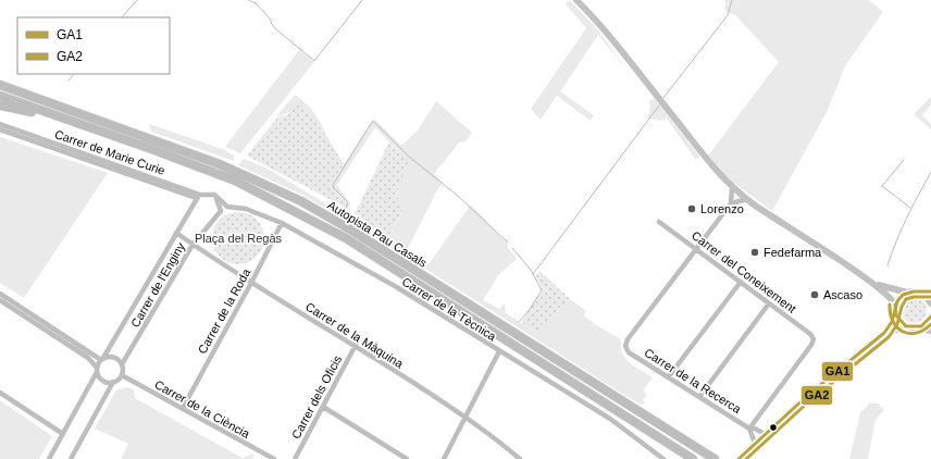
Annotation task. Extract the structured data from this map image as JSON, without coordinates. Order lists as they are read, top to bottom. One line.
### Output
{"streets":{"highway":["Autopista Pau Casals"],"street":["Carrer de Marie Curie","Carrer del Coneixement","Carrer de l'Enginy","Carrer de la Tècnica","Carrer de la Roda","Carrer de la Màquina","Carrer de la Recerca","Carrer dels Oficis","Carrer de la Ciència"]},"crossings":[["Carrer de Marie Curie","Carrer de l'Enginy"],["Carrer de Marie Curie","Carrer de la Tècnica"],["Carrer del Coneixement","Carrer de la Recerca"],["Carrer de l'Enginy","Carrer de la Tècnica"],["Carrer de l'Enginy","Carrer de la Màquina"],["Carrer de l'Enginy","Carrer de la Ciència"],["Carrer de la Tècnica","Carrer de la Roda"],["Carrer de la Roda","Carrer de la Màquina"],["Carrer de la Roda","Carrer de la Ciència"],["Carrer de la Màquina","Carrer dels Oficis"]],"parks":["Plaça del Regàs"],"places":["Lorenzo","Fedefarma","Ascaso"],"lines":["transit line GA1","transit line GA2"],"legend":["GA1","GA2"]}
